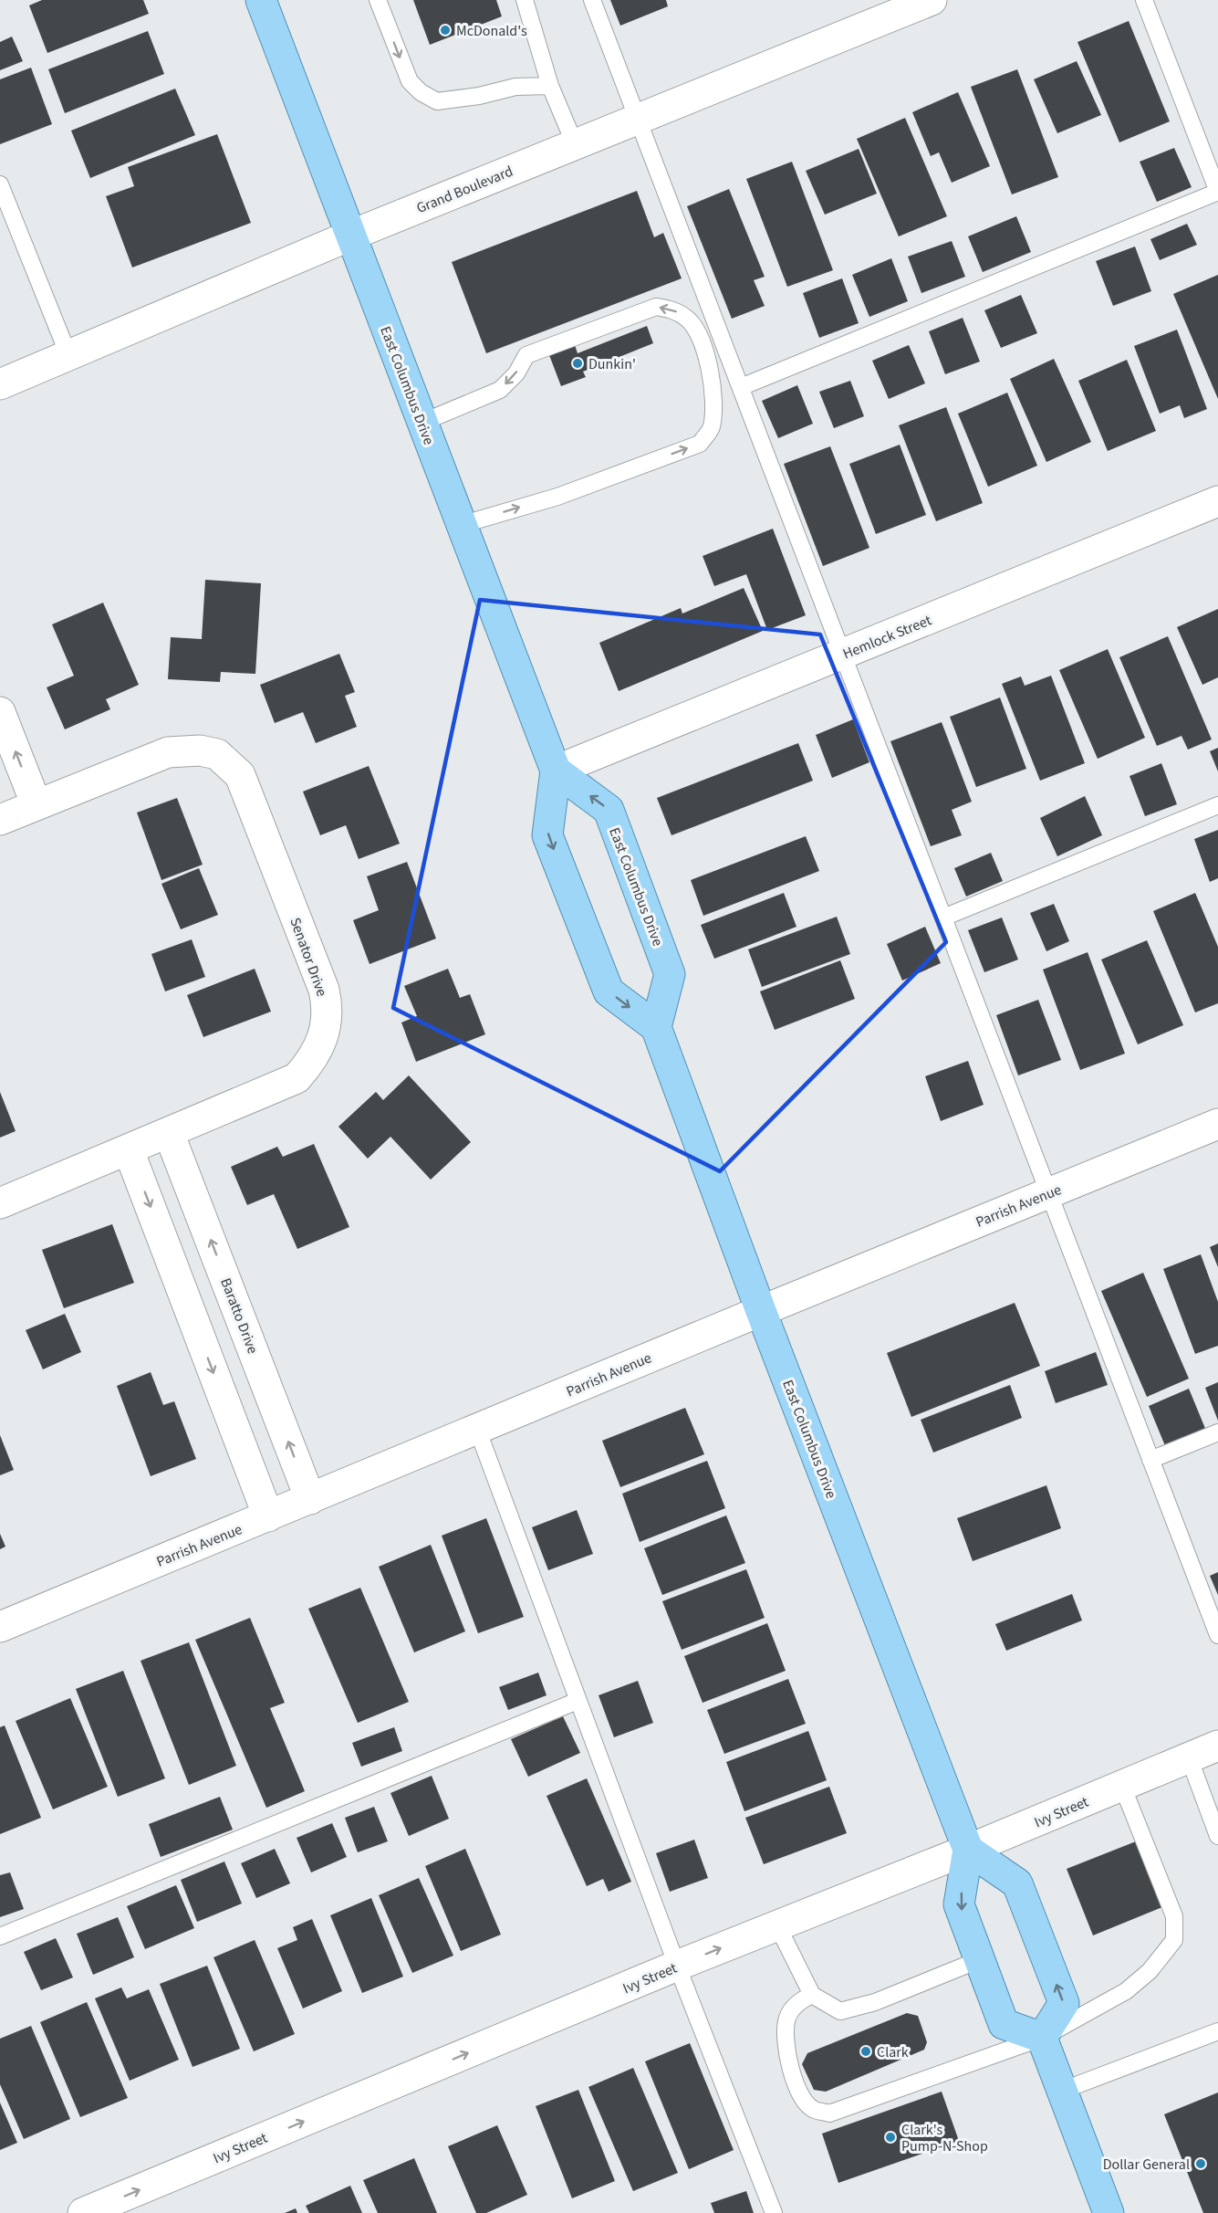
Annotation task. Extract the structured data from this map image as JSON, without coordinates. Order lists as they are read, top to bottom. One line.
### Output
{"streets":{"main road":["East Columbus Drive"],"street":["Grand Boulevard","Hemlock Street","Senator Drive","Parrish Avenue","Baratto Drive","Ivy Street"]},"crossings":[["Grand Boulevard","East Columbus Drive"],["East Columbus Drive","Hemlock Street"],["East Columbus Drive","Parrish Avenue"],["East Columbus Drive","Ivy Street"],["Senator Drive","Baratto Drive"],["Parrish Avenue","Baratto Drive"]],"one_way":["Ivy Street"],"places":["McDonald's","Dunkin'","Clark","Clark's Pump-N-Shop","Dollar General"]}
